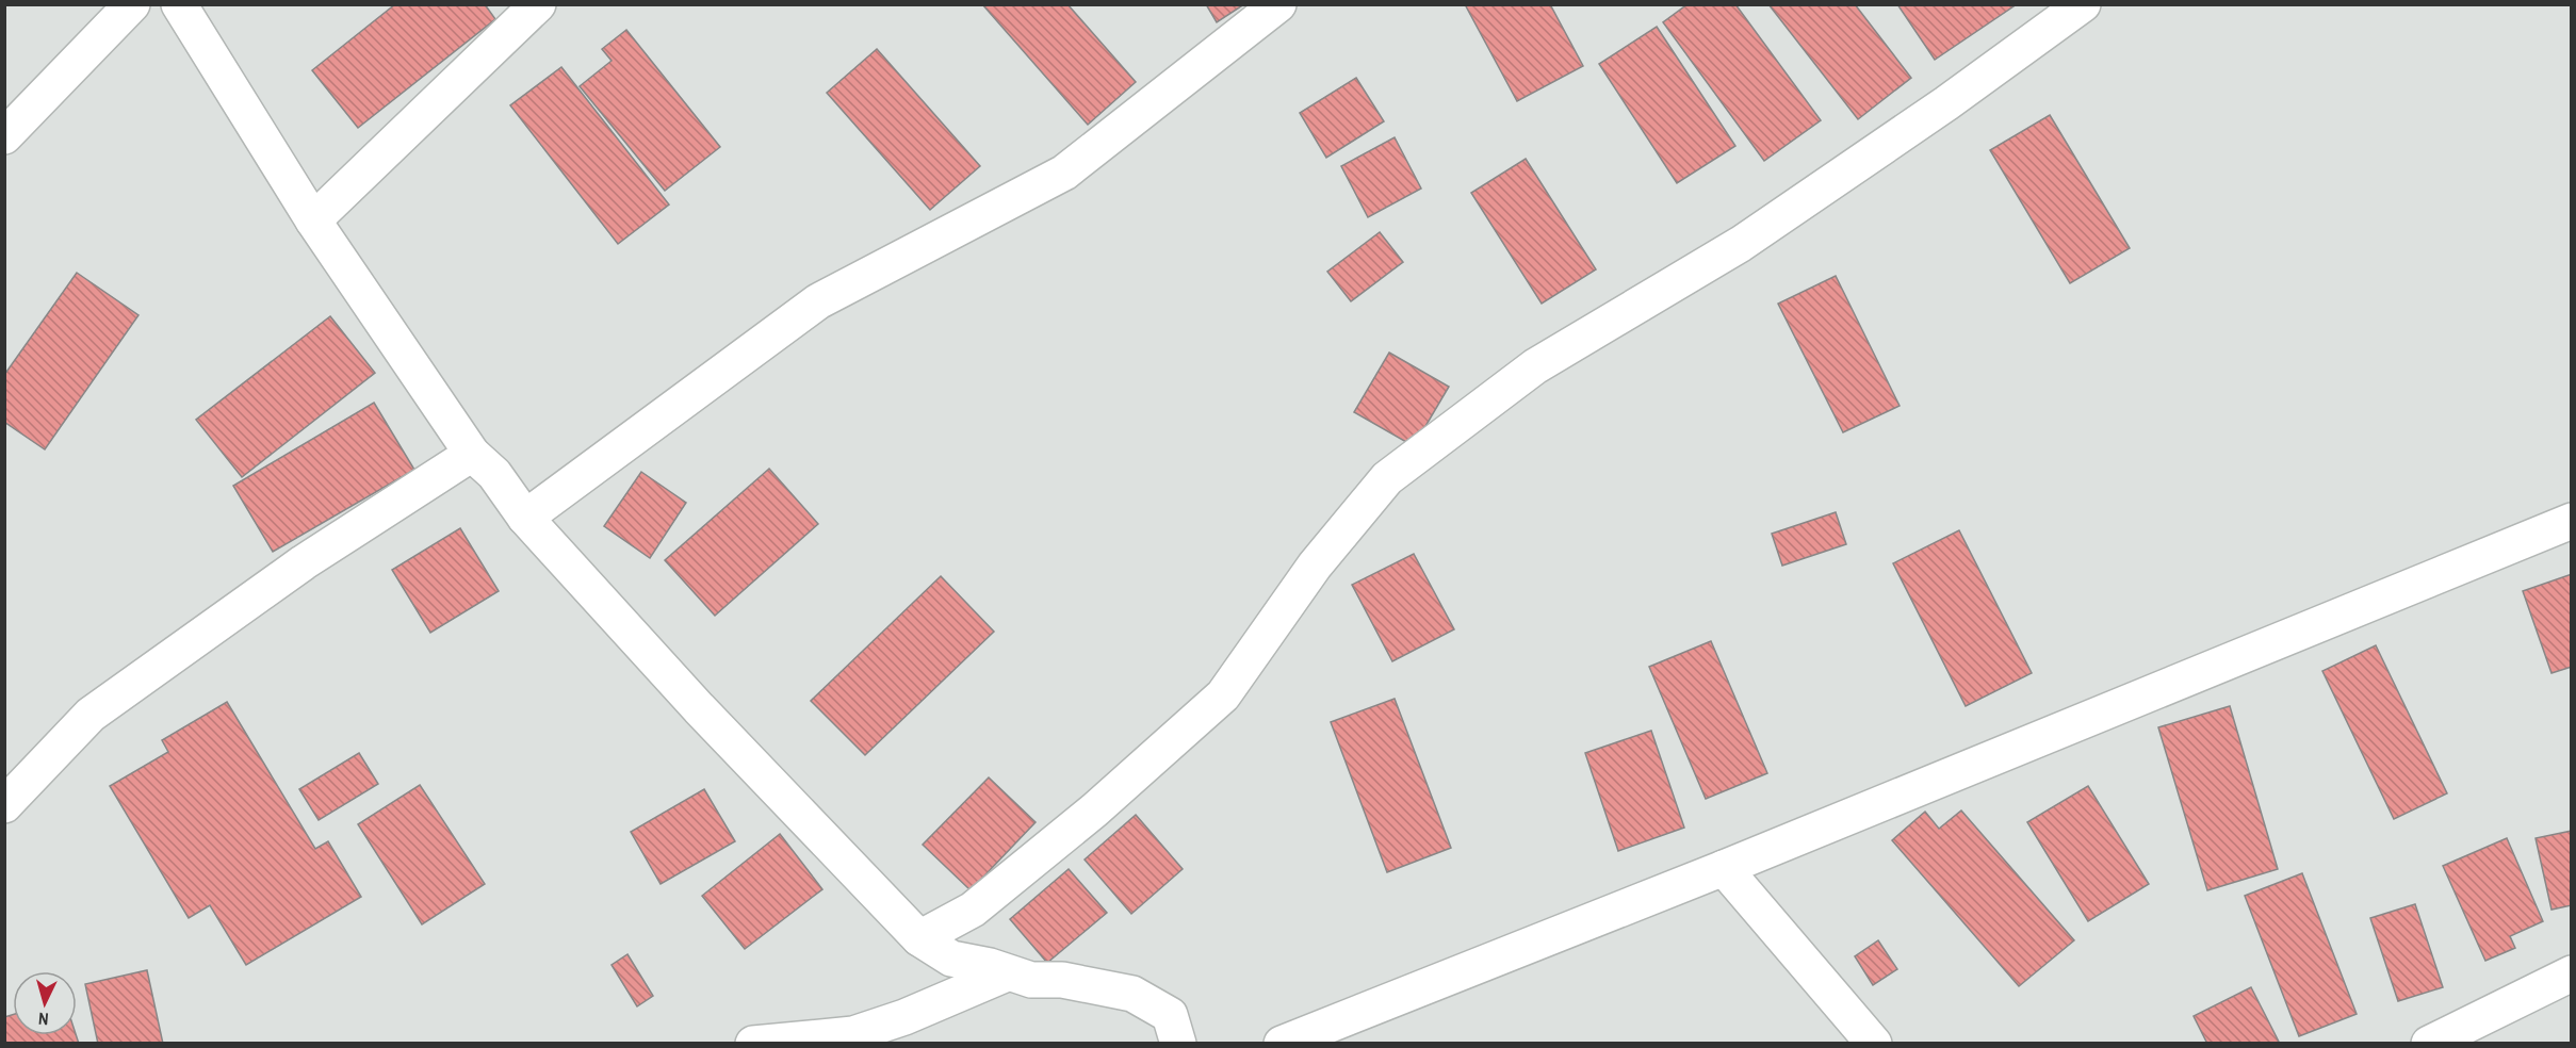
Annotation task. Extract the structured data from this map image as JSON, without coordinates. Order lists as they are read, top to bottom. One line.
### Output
{"north":"bottom"}
